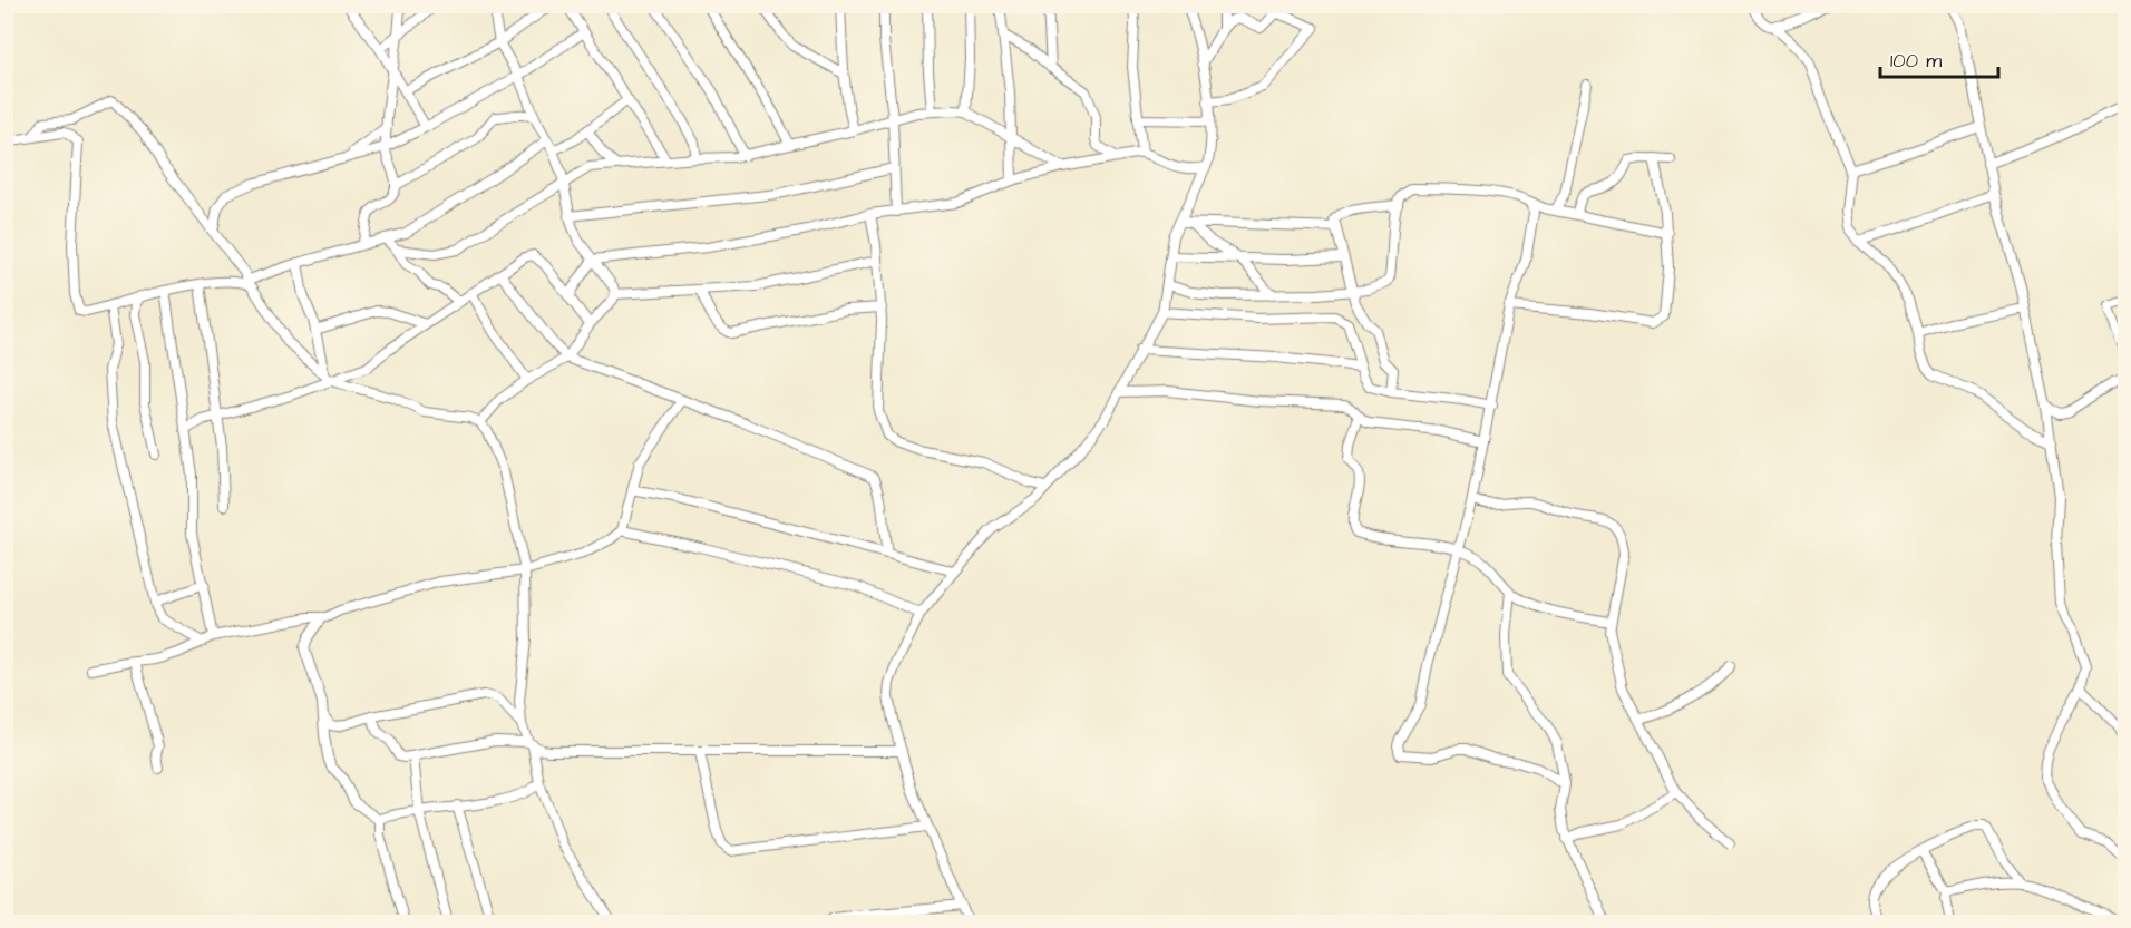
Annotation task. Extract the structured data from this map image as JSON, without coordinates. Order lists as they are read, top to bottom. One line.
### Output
{"scale_bar":"100 m"}
